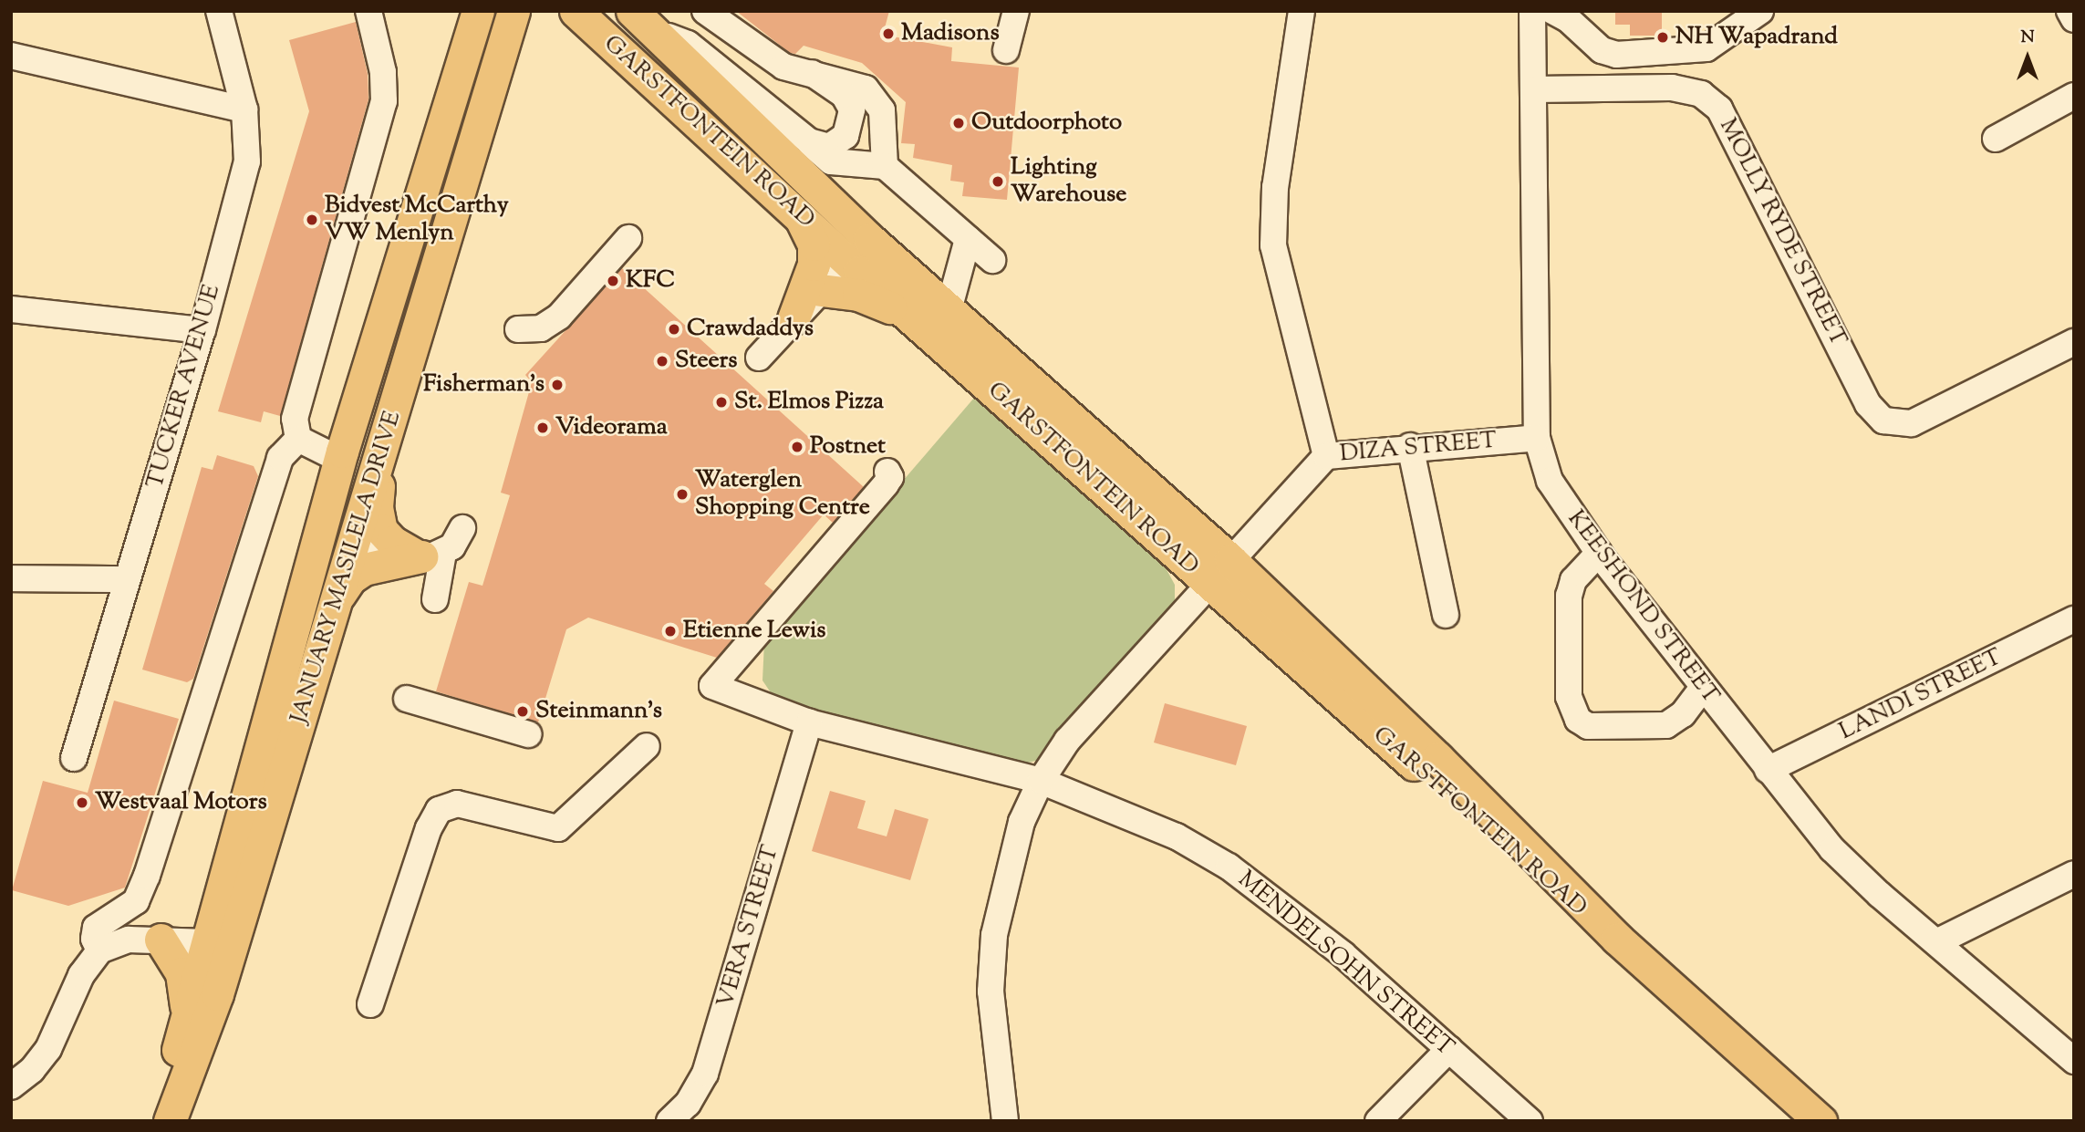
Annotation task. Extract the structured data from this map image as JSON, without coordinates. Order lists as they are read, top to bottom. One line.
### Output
{"streets":{"main road":["GARSTFONTEIN ROAD","JANUARY MASILELA DRIVE"],"street":["MOLLY RYDE STREET","TUCKER AVENUE","DIZA STREET","KEESHOND STREET","LANDI STREET","VERA STREET","MENDELSOHN STREET"]},"crossings":[["GARSTFONTEIN ROAD","DIZA STREET"],["MOLLY RYDE STREET","KEESHOND STREET"],["DIZA STREET","KEESHOND STREET"],["DIZA STREET","MENDELSOHN STREET"],["KEESHOND STREET","LANDI STREET"],["VERA STREET","MENDELSOHN STREET"]],"places":["Madisons","NH Wapadrand","Outdoorphoto","Lighting Warehouse","Bidvest McCarthy VW Menlyn","KFC","Crawdaddys","Steers","Fisherman's","St. Elmos Pizza","Videorama","Postnet","Waterglen Shopping Centre","Etienne Lewis","Steinmann's","Westvaal Motors"],"north":"top"}
